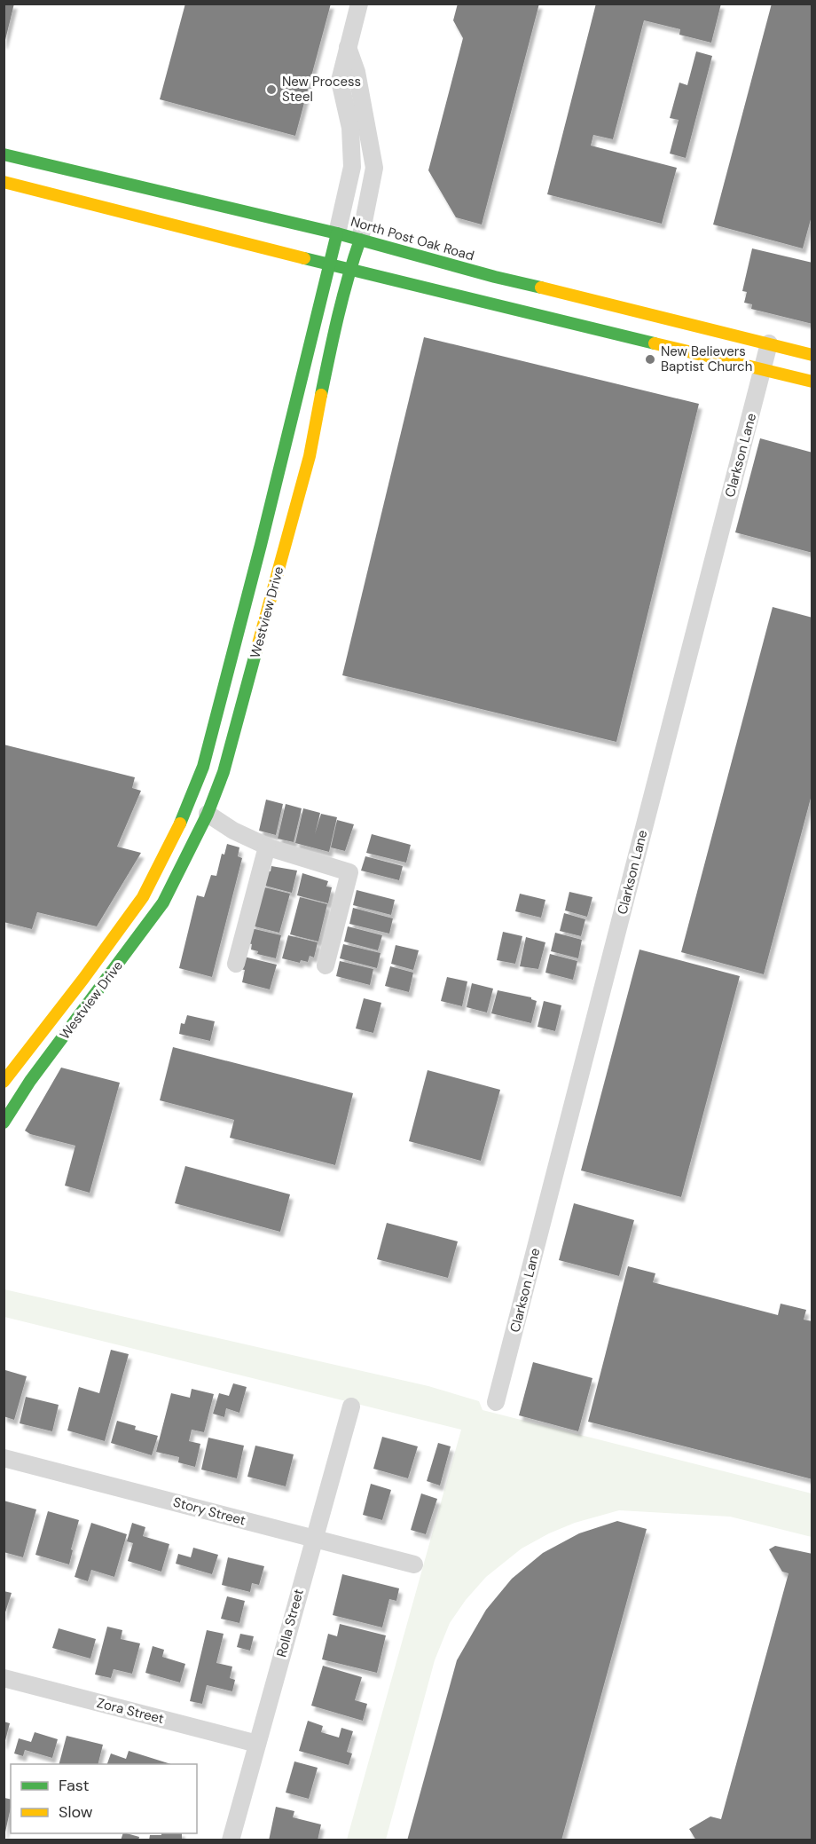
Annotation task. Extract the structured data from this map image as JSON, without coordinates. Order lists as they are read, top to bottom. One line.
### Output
{"streets":{"main road":["North Post Oak Road","Westview Drive"],"street":["Clarkson Lane","Story Street","Rolla Street","Zora Street"]},"crossings":[["North Post Oak Road","Clarkson Lane"],["North Post Oak Road","Westview Drive"],["Story Street","Rolla Street"],["Rolla Street","Zora Street"]],"places":["New Process Steel","New Believers Baptist Church"],"legend":["Fast","Slow"]}
